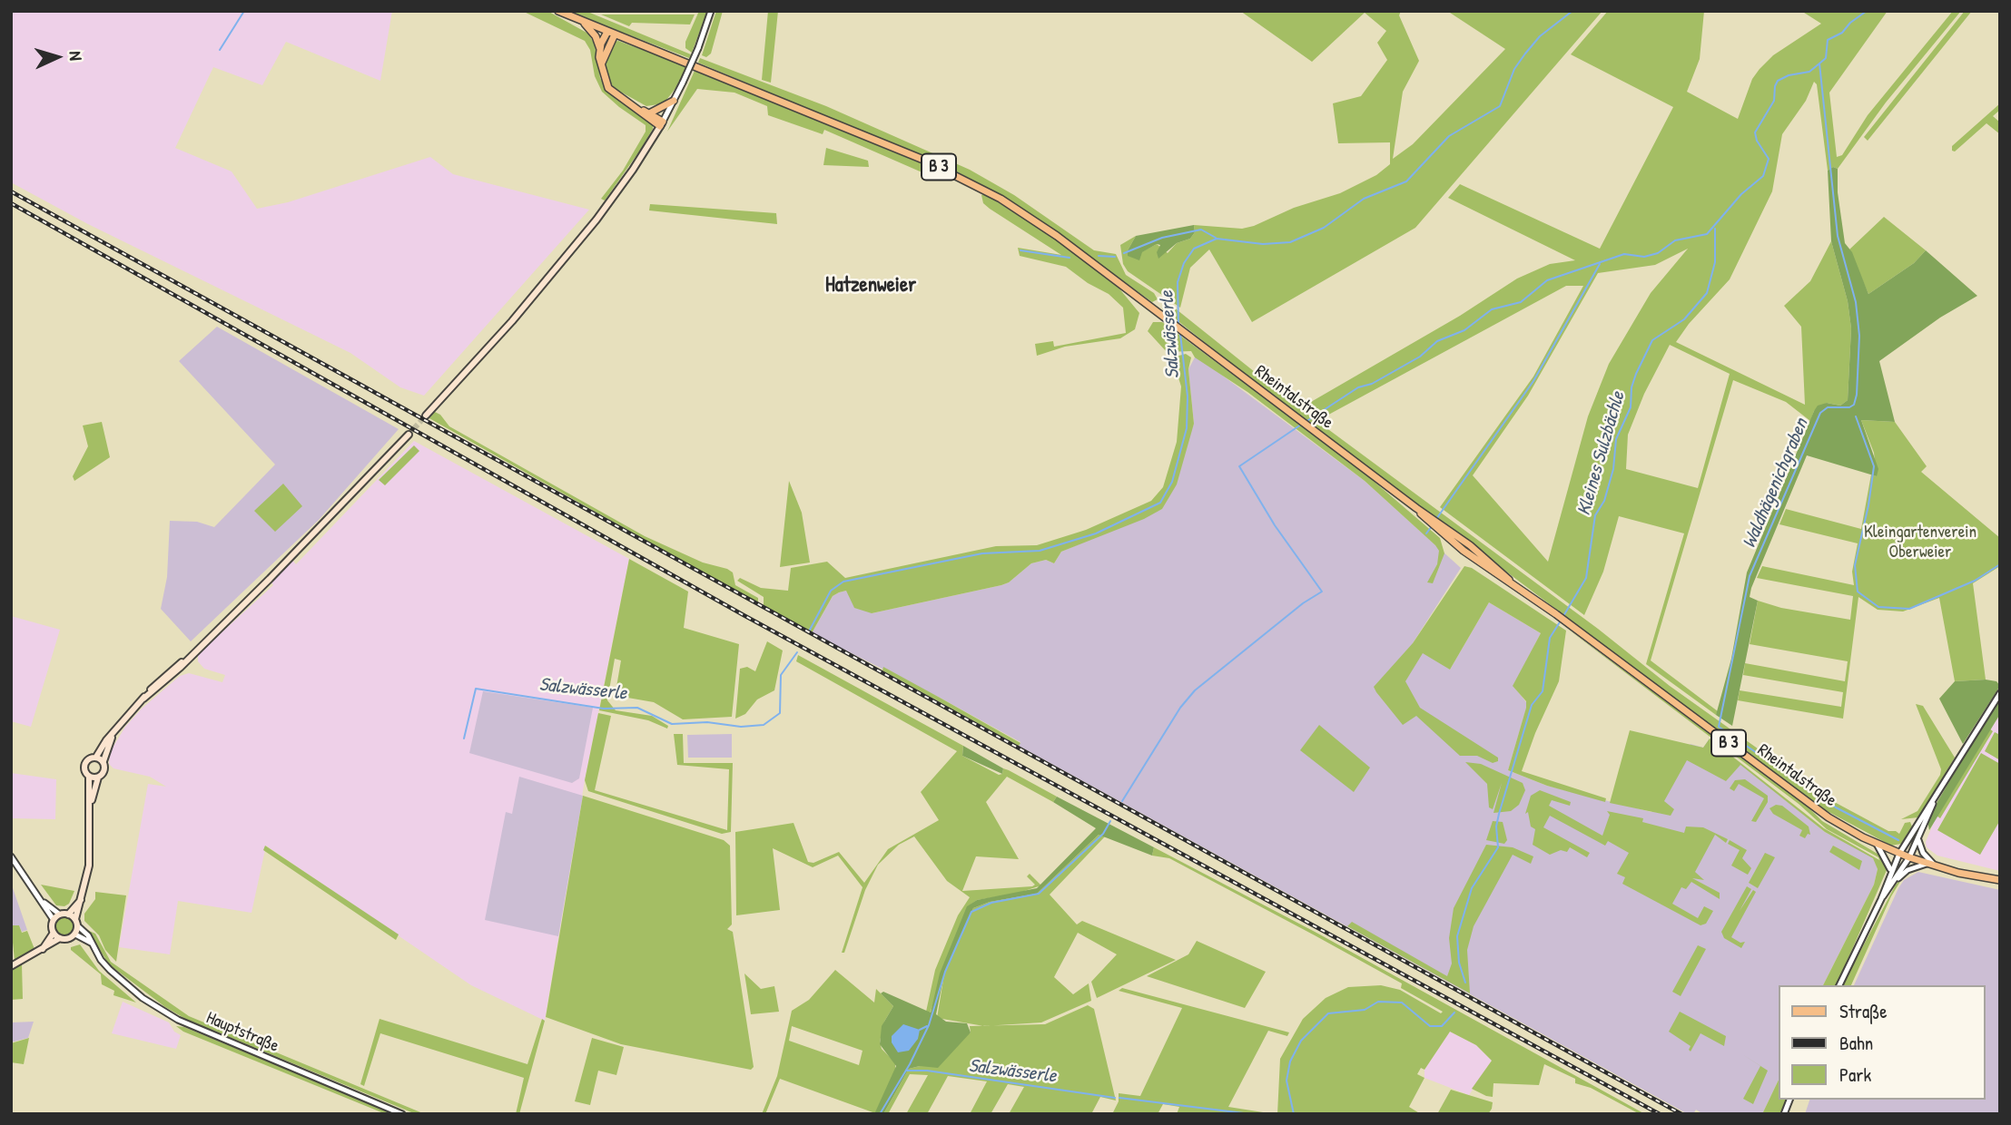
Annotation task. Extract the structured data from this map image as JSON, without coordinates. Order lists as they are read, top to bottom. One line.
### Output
{"streets":{"main road":["B 3","Rheintalstraße"],"street":["Hauptstraße"]},"crossings":[["B 3","Rheintalstraße"]],"districts":["Hatzenweier"],"water":["Salzwässerle","Kleines Sulzbächle","Waldhägenichgraben"],"parks":["Kleingartenverein Oberweier"],"legend":["Straße","Bahn","Park"],"north":"right"}
